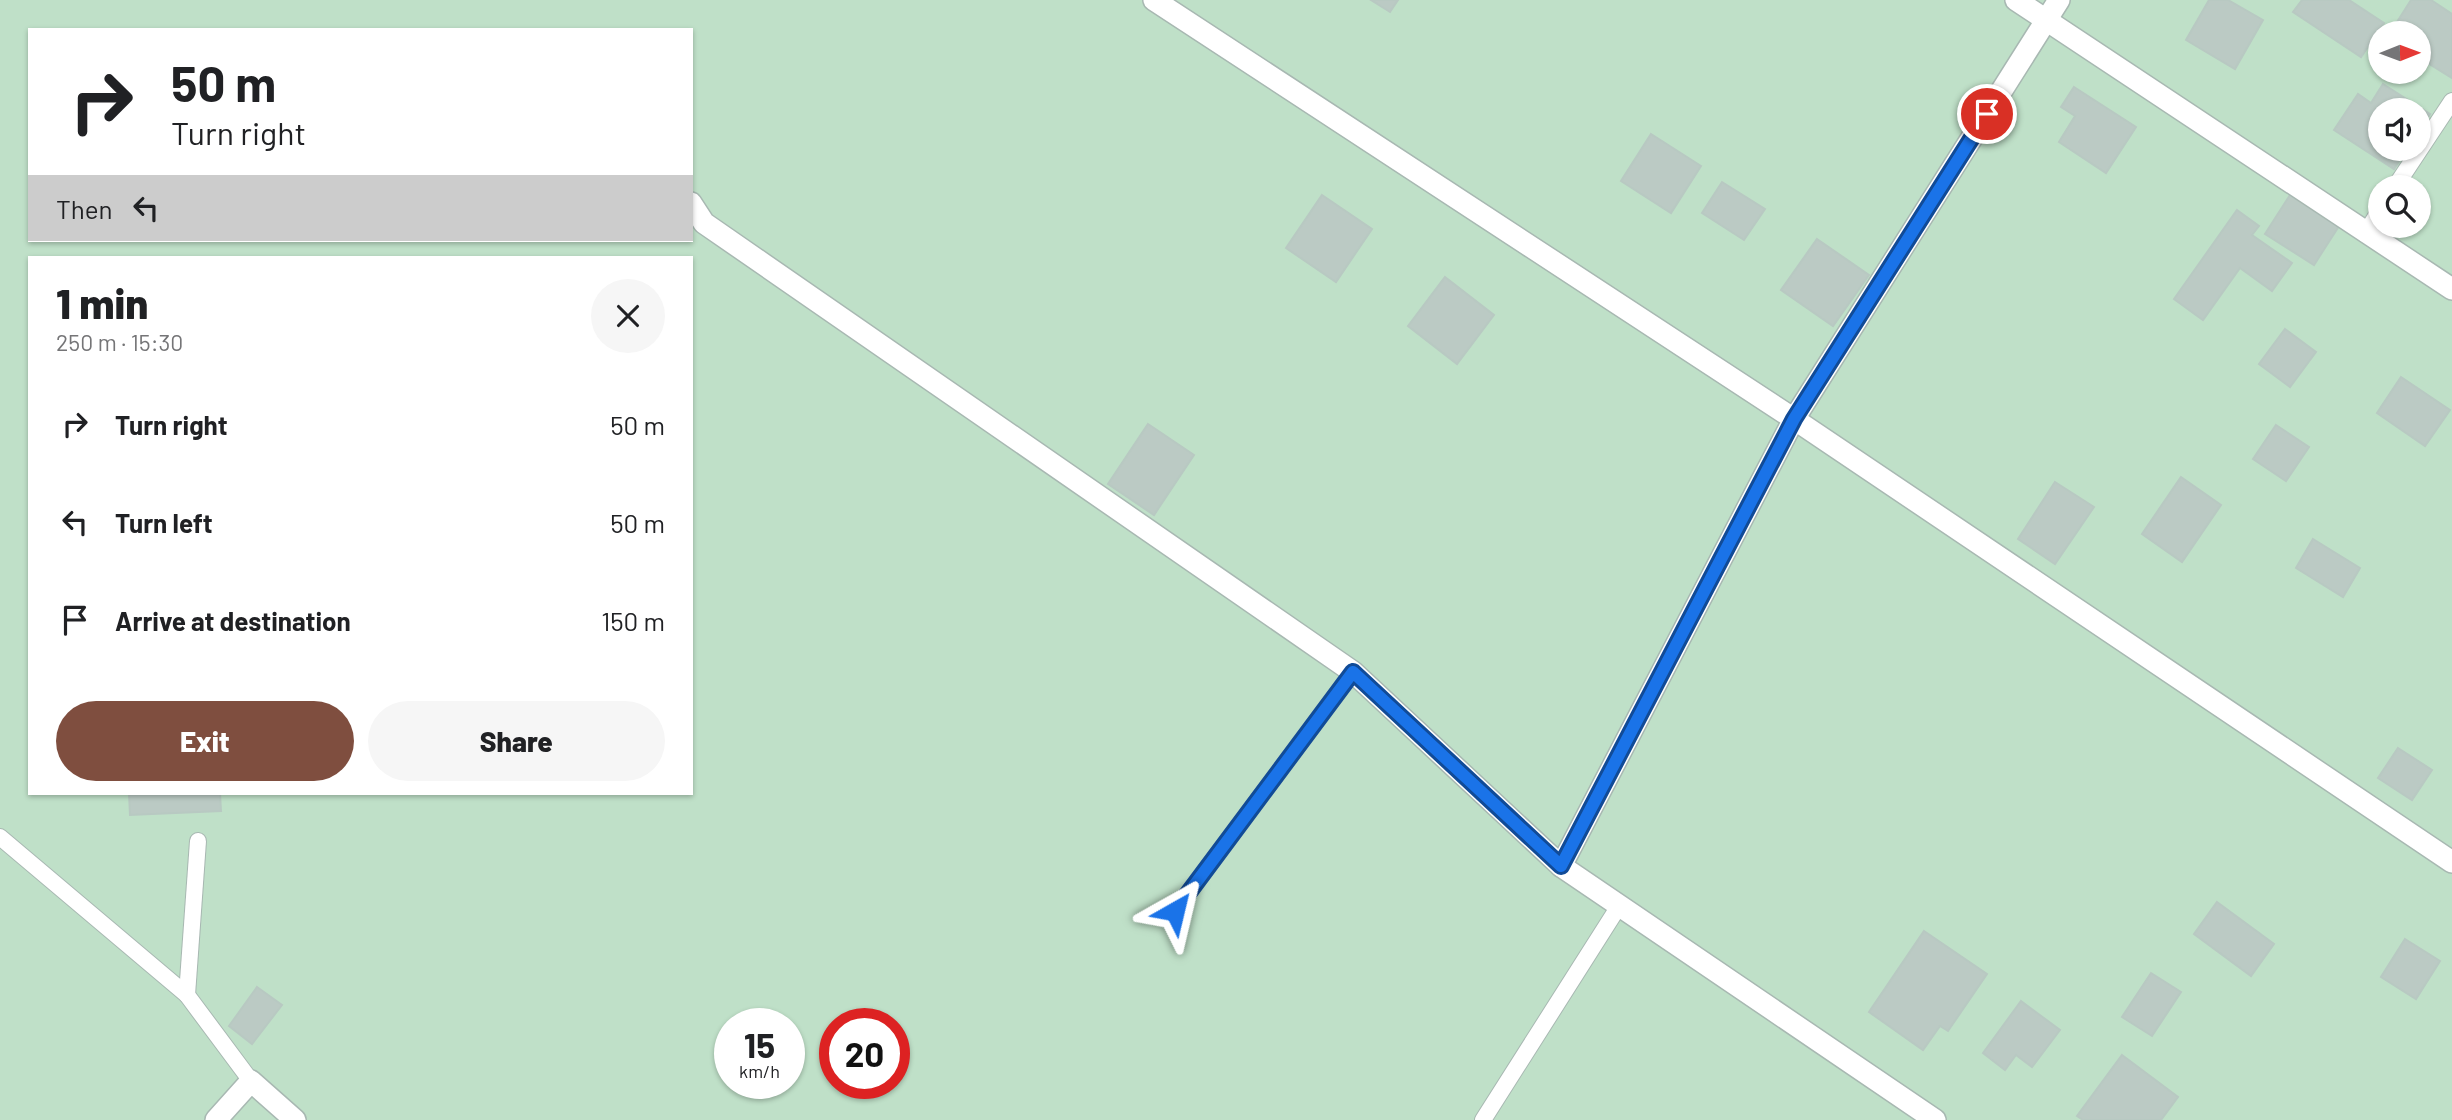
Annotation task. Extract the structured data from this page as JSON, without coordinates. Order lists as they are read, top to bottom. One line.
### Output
{"north":"right","page":{"turn":["50 m","Turn right"],"then":"Then","heading":["1 min","250 m · 15:30"],"list":[{"name":"Turn right","value":"50 m"},{"name":"Turn left","value":"50 m"},{"name":"Arrive at destination","value":"150 m"}],"buttons":["Exit","Share"],"speed":"15 km/h","limit":"20"}}
